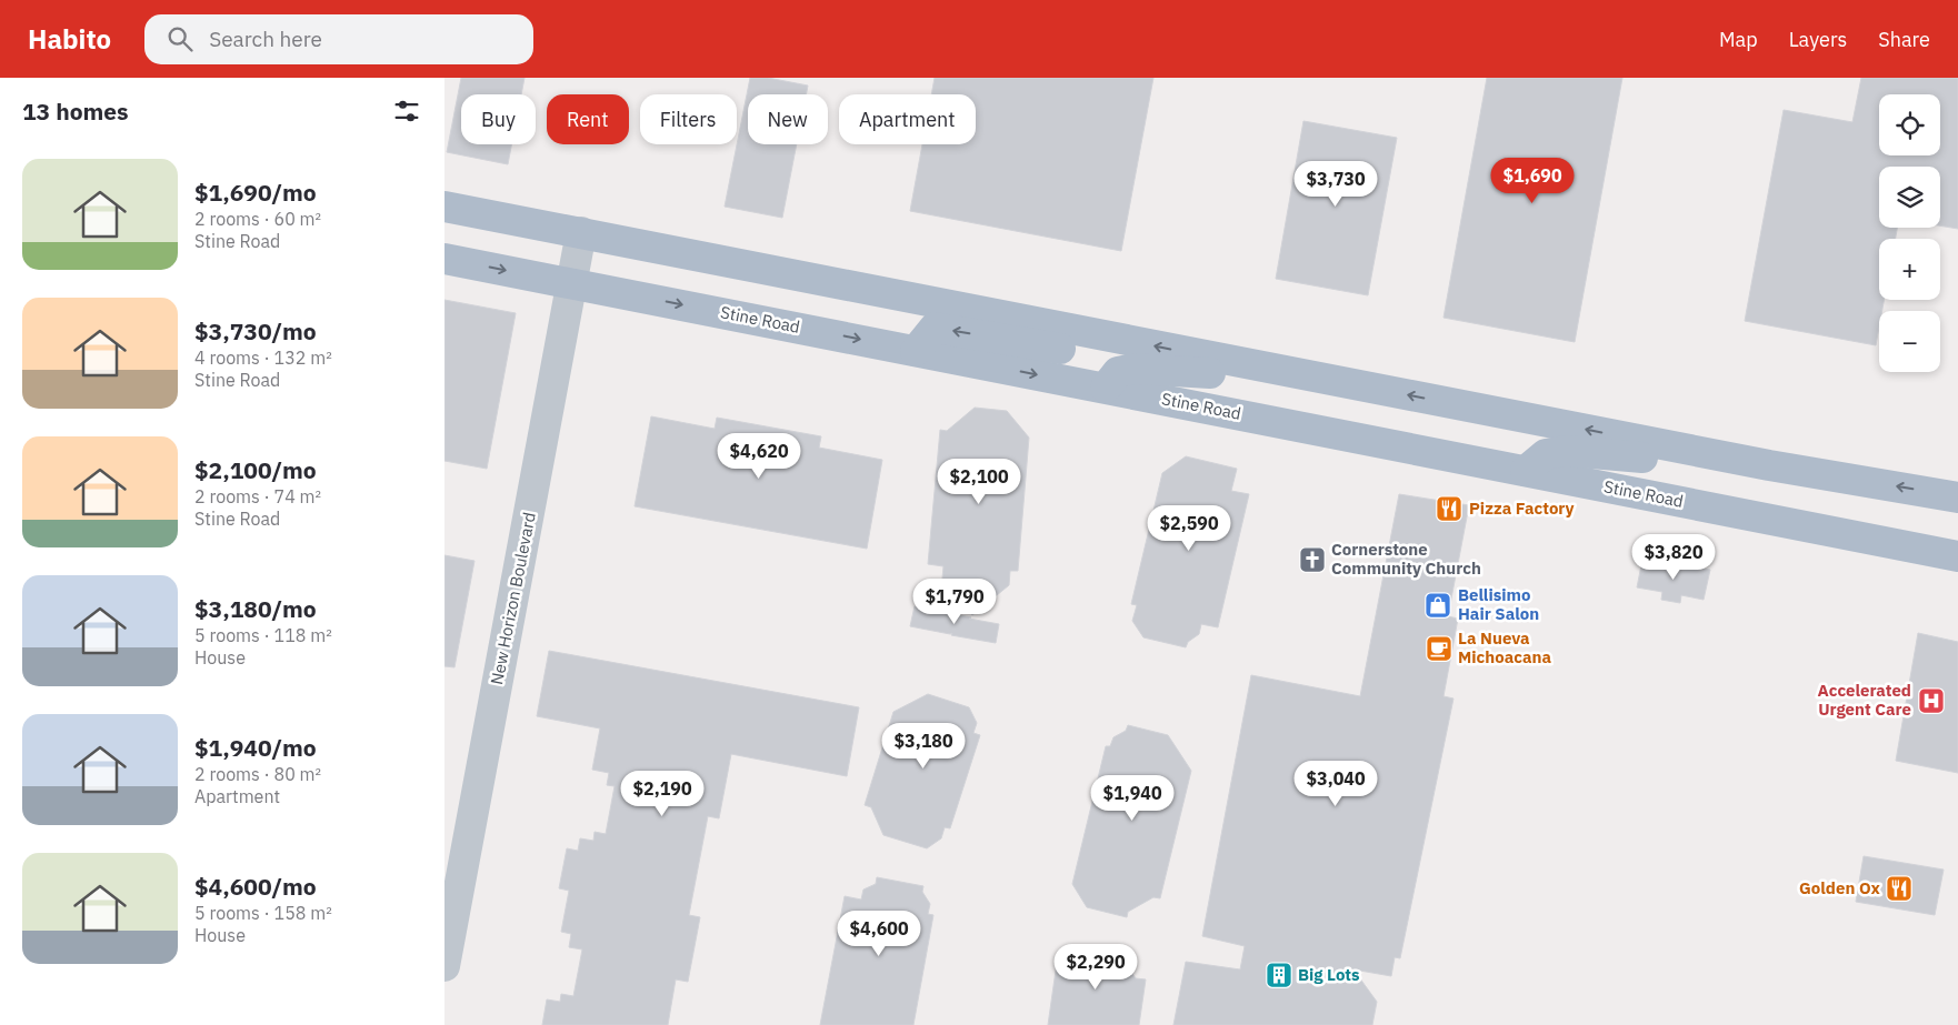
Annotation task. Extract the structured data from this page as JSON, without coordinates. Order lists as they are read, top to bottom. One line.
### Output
{"streets":{"main road":["Stine Road"],"street":["New Horizon Boulevard"]},"crossings":[["Stine Road","New Horizon Boulevard"]],"places":{"restaurant":["Pizza Factory","Golden Ox"],"church":["Cornerstone Community Church"],"shop":["Bellisimo Hair Salon"],"cafe":["La Nueva Michoacana"],"hospital":["Accelerated Urgent Care"],"building":["Big Lots"]},"page":{"header":"Habito","search":"Search here","nav":["Map","Layers","Share"],"heading":"13 homes","map_buttons":["+","−"],"chip":["Buy","Rent","Filters","New","Apartment"],"list":[{"name":"$1,690/mo","note":"2 rooms · 60 m² · Stine Road"},{"name":"$3,730/mo","note":"4 rooms · 132 m² · Stine Road"},{"name":"$2,100/mo","note":"2 rooms · 74 m² · Stine Road"},{"name":"$3,180/mo","note":"5 rooms · 118 m² · House"},{"name":"$1,940/mo","note":"2 rooms · 80 m² · Apartment"},{"name":"$4,600/mo","note":"5 rooms · 158 m² · House"}],"price":["$1,690","$3,730","$4,620","$2,100","$2,590","$3,820","$1,790","$3,180","$3,040","$2,190","$1,940","$4,600","$2,290"]}}
